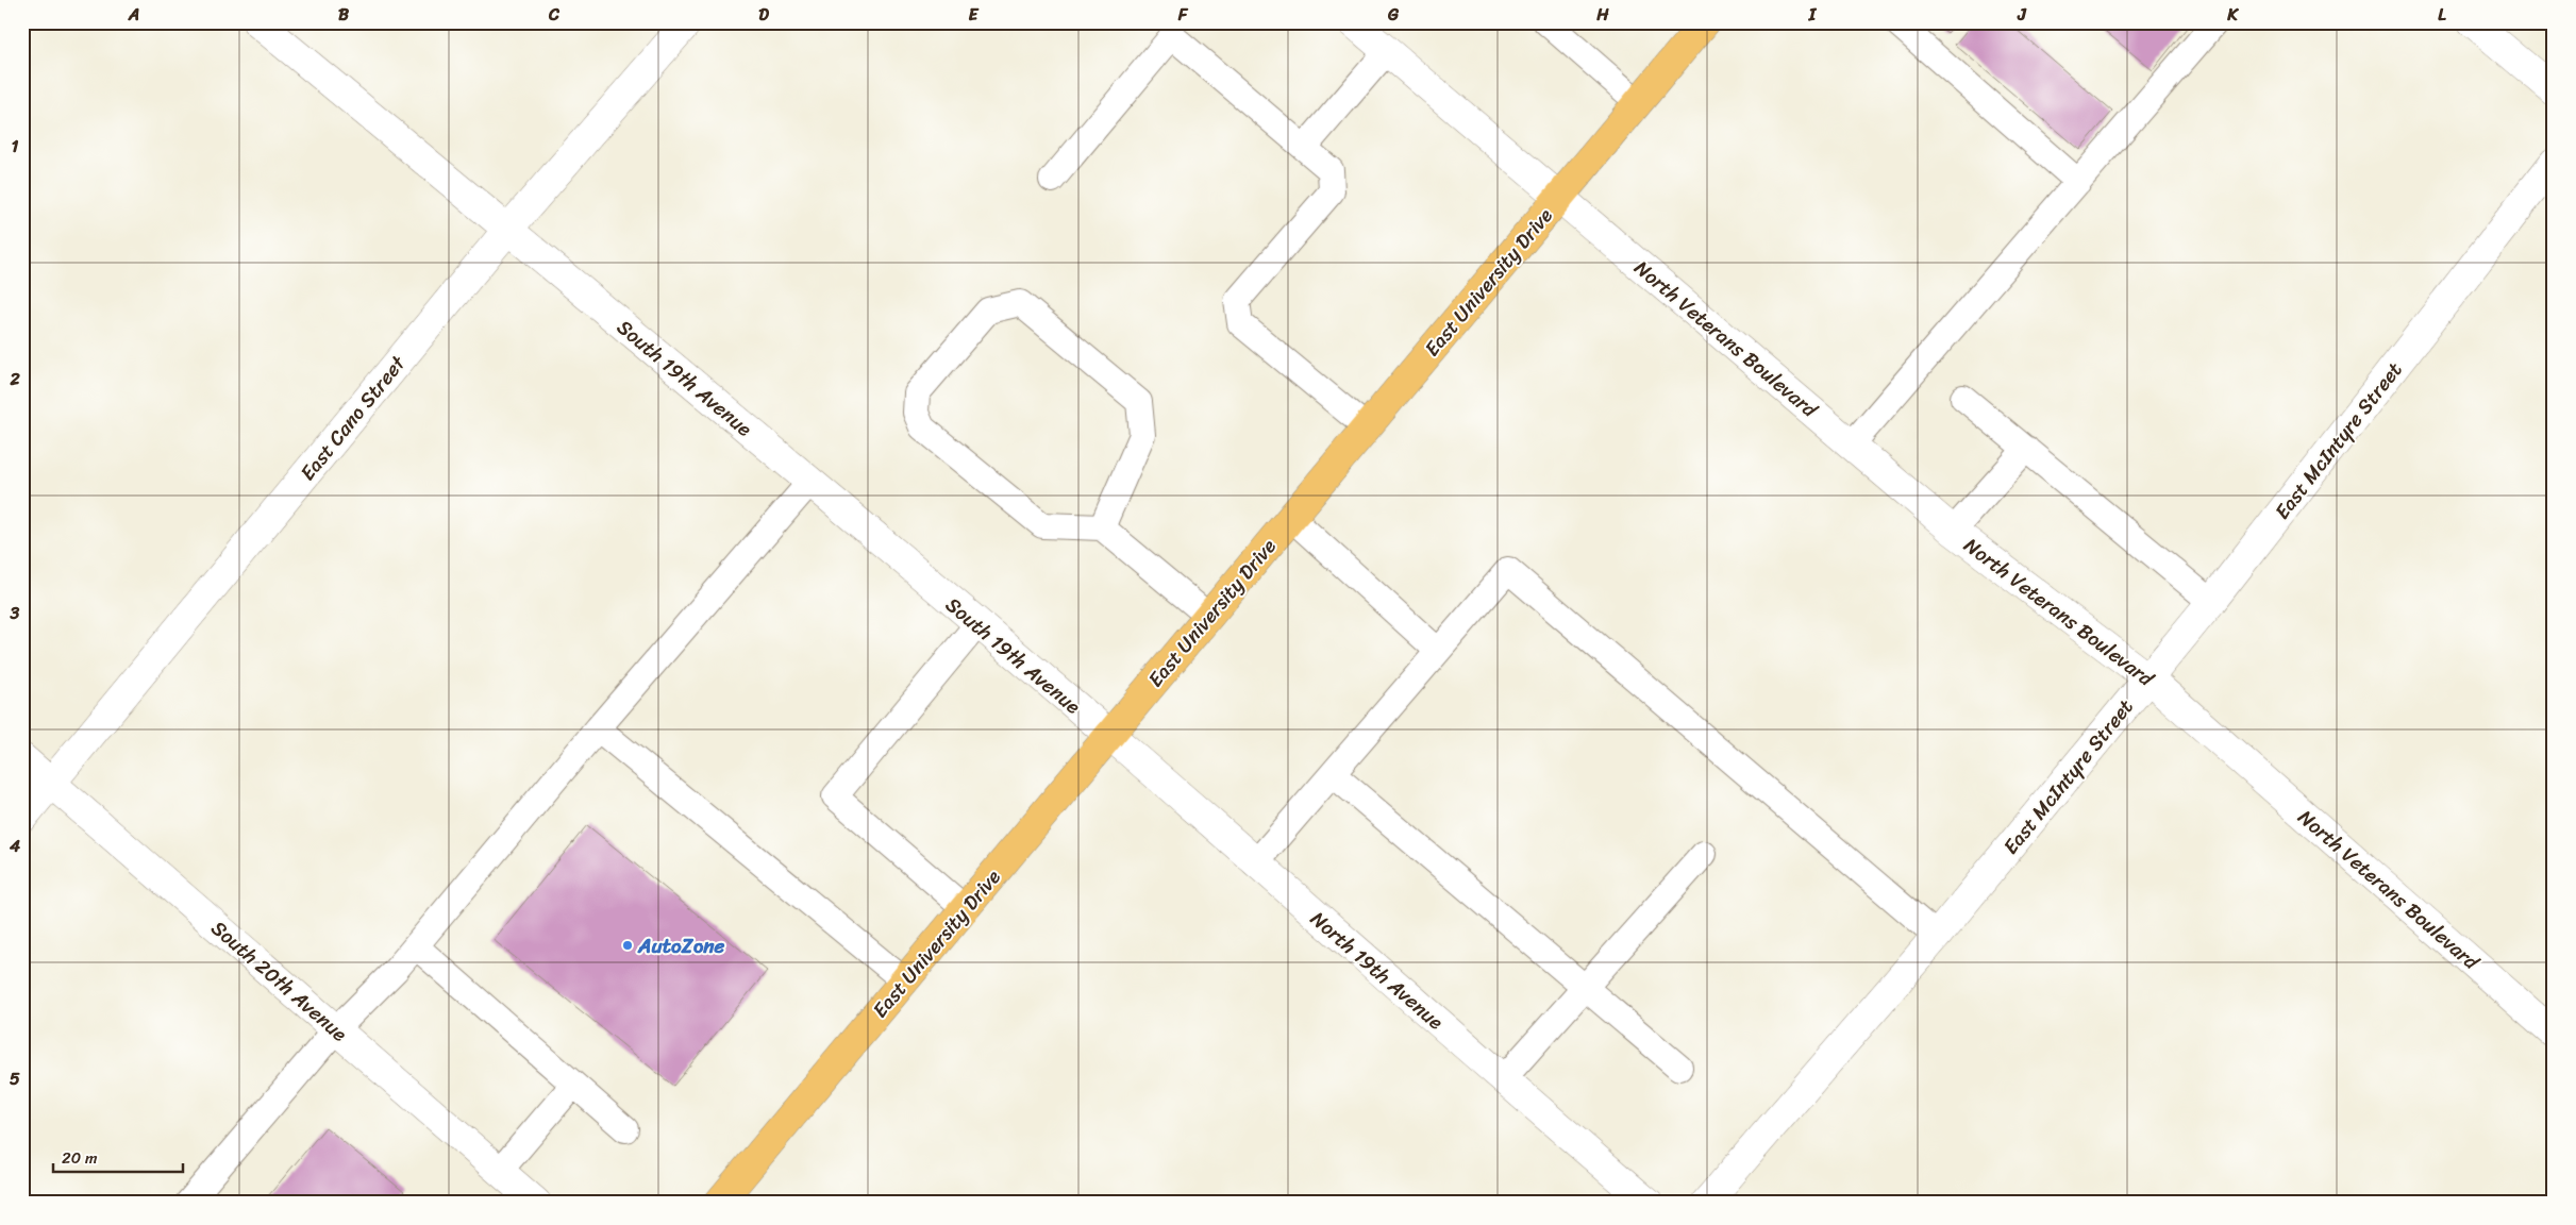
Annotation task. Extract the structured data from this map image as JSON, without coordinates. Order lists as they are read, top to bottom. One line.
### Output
{"streets":{"main road":["East University Drive"],"street":["North Veterans Boulevard","South 19th Avenue","East Cano Street","East McIntyre Street","North 19th Avenue","South 20th Avenue"]},"crossings":[["East University Drive","North Veterans Boulevard"],["East University Drive","South 19th Avenue"],["East University Drive","North 19th Avenue"],["North Veterans Boulevard","East McIntyre Street"],["South 19th Avenue","East Cano Street"],["South 19th Avenue","North 19th Avenue"],["East Cano Street","South 20th Avenue"]],"places":["AutoZone"],"scale_bar":"20 m","grid":{"columns":["A","B","C","D","E","F","G","H","I","J","K","L"],"rows":["1","2","3","4","5"]}}
